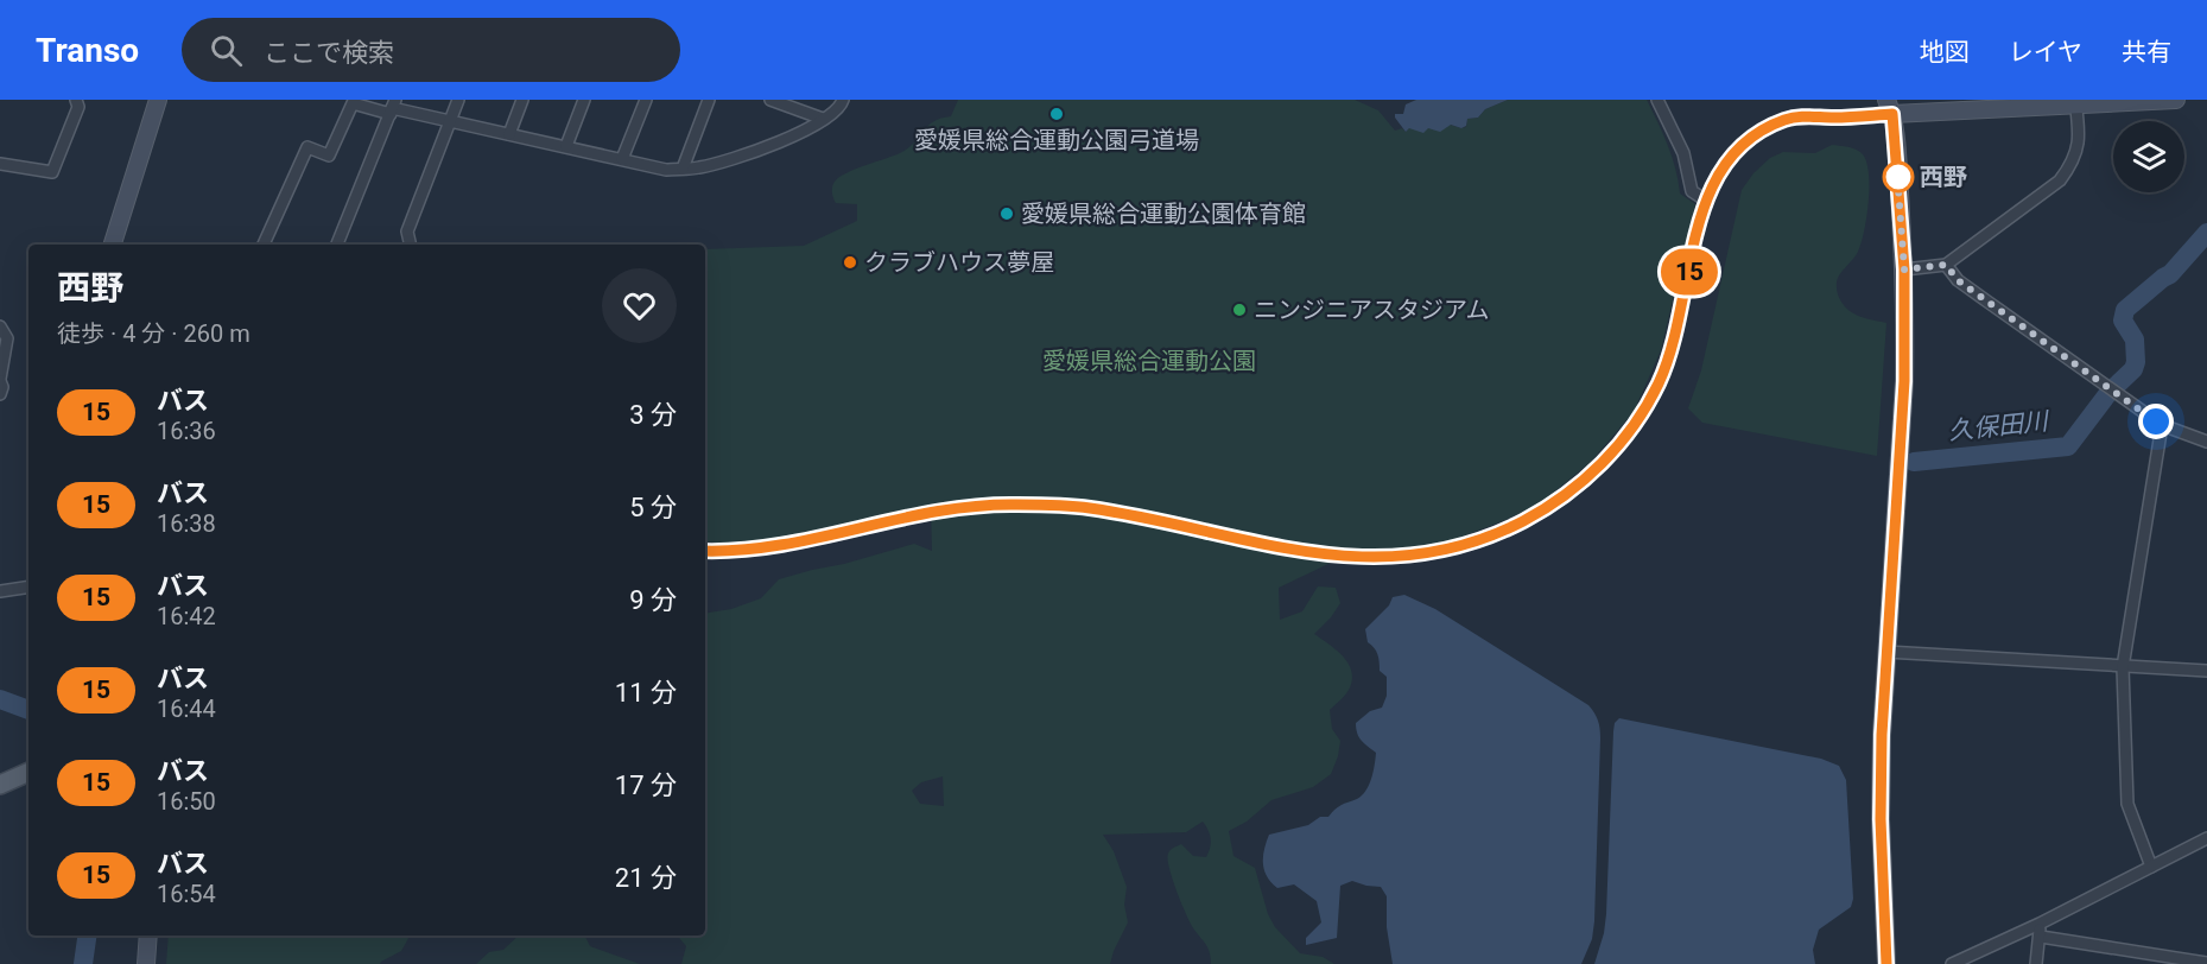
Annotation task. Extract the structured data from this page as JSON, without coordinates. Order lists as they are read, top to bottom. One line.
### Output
{"water":["久保田川"],"parks":["愛媛県総合運動公園"],"places":["愛媛県総合運動公園弓道場","西野","愛媛県総合運動公園体育館","クラブハウス夢屋","ニンジニアスタジアム"],"lines":["bus line 15"],"page":{"header":"Transo","search":"ここで検索","nav":["地図","レイヤ","共有"],"on_map":"15","heading":["西野","徒歩 · 4 分 · 260 m"],"list":[{"mark":"15","name":"バス","note":"16:36","value":"3 分"},{"mark":"15","name":"バス","note":"16:38","value":"5 分"},{"mark":"15","name":"バス","note":"16:42","value":"9 分"},{"mark":"15","name":"バス","note":"16:44","value":"11 分"},{"mark":"15","name":"バス","note":"16:50","value":"17 分"},{"mark":"15","name":"バス","note":"16:54","value":"21 分"}]}}
